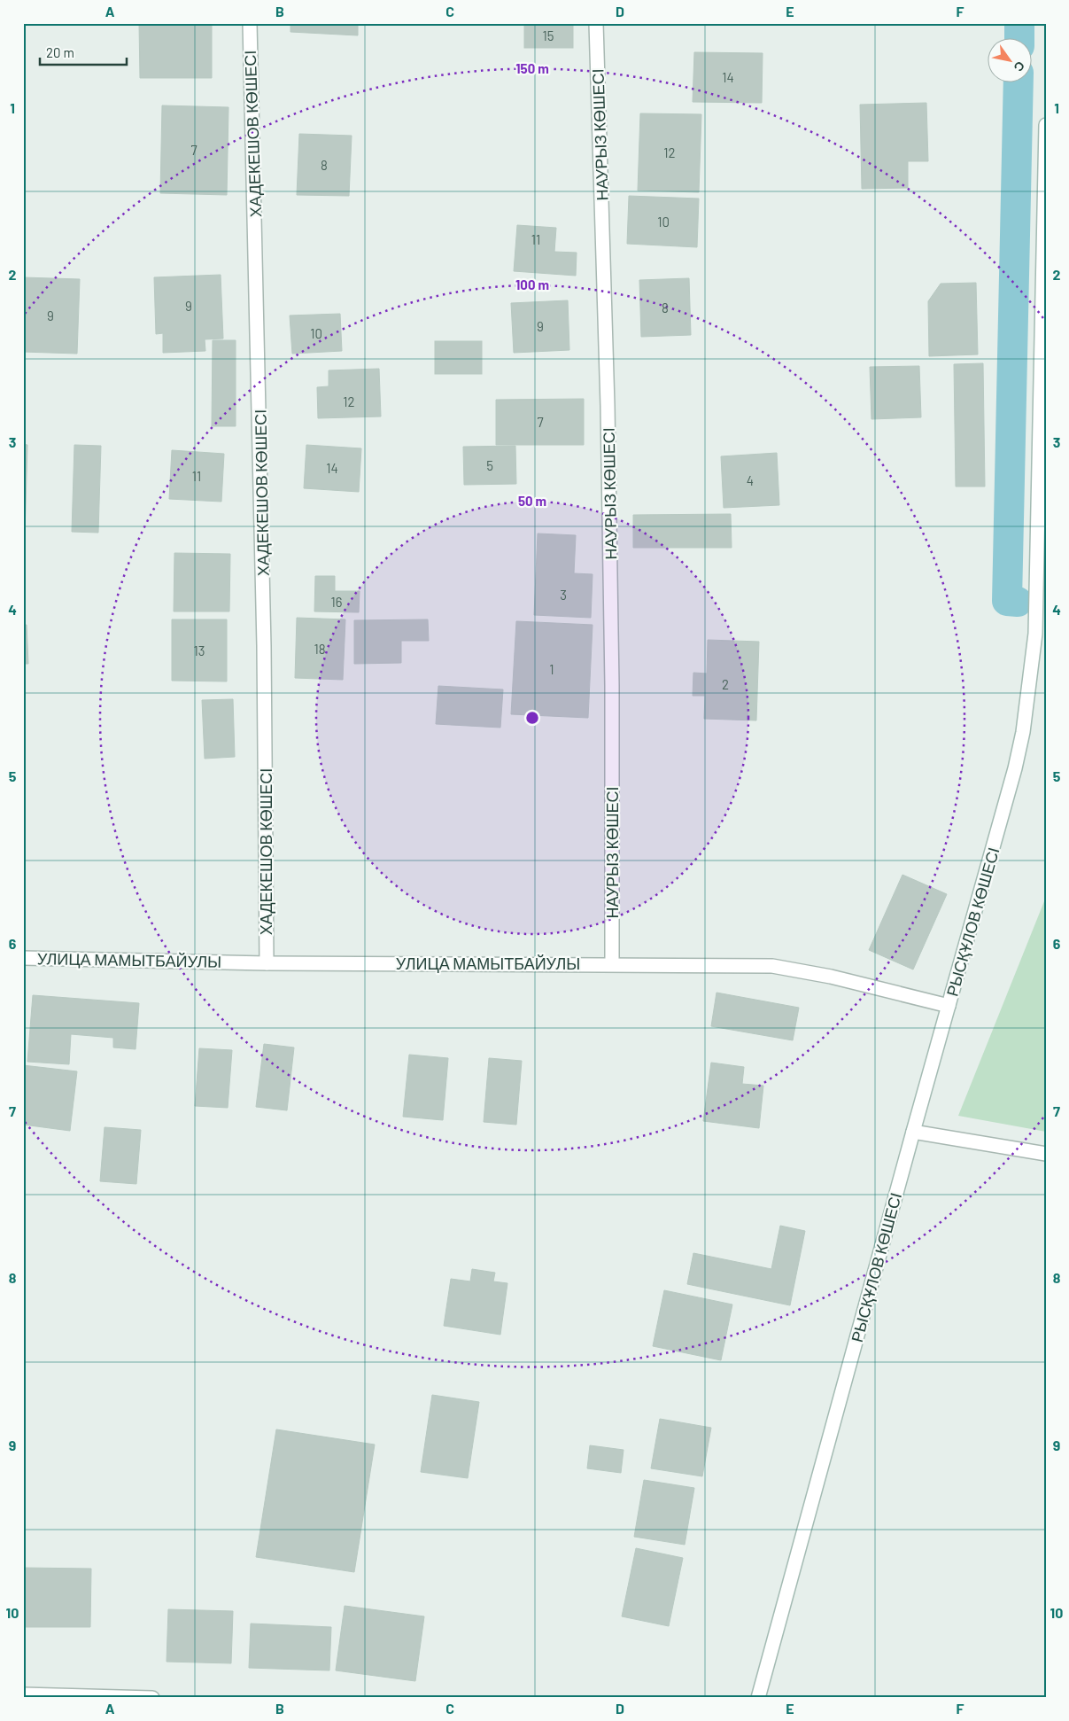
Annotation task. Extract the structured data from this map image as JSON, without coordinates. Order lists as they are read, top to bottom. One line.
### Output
{"streets":{"street":["ХАДЕКЕШОВ КӨШЕСІ","НАУРЫЗ КӨШЕСІ","РЫСҚҰЛОВ КӨШЕСІ","УЛИЦА МАМЫТБАЙУЛЫ"]},"crossings":[["ХАДЕКЕШОВ КӨШЕСІ","УЛИЦА МАМЫТБАЙУЛЫ"],["НАУРЫЗ КӨШЕСІ","УЛИЦА МАМЫТБАЙУЛЫ"],["РЫСҚҰЛОВ КӨШЕСІ","УЛИЦА МАМЫТБАЙУЛЫ"]],"house_numbers":["15","14","7","12","8","10","11","9","8","9","9","10","12","7","5","14","11","4","3","16","18","13","1","2"],"scale_bar":"20 m","north":"bottom right","grid":{"columns":["A","B","C","D","E","F"],"rows":["1","2","3","4","5","6","7","8","9","10"]},"rings":["150 m","100 m","50 m"]}
